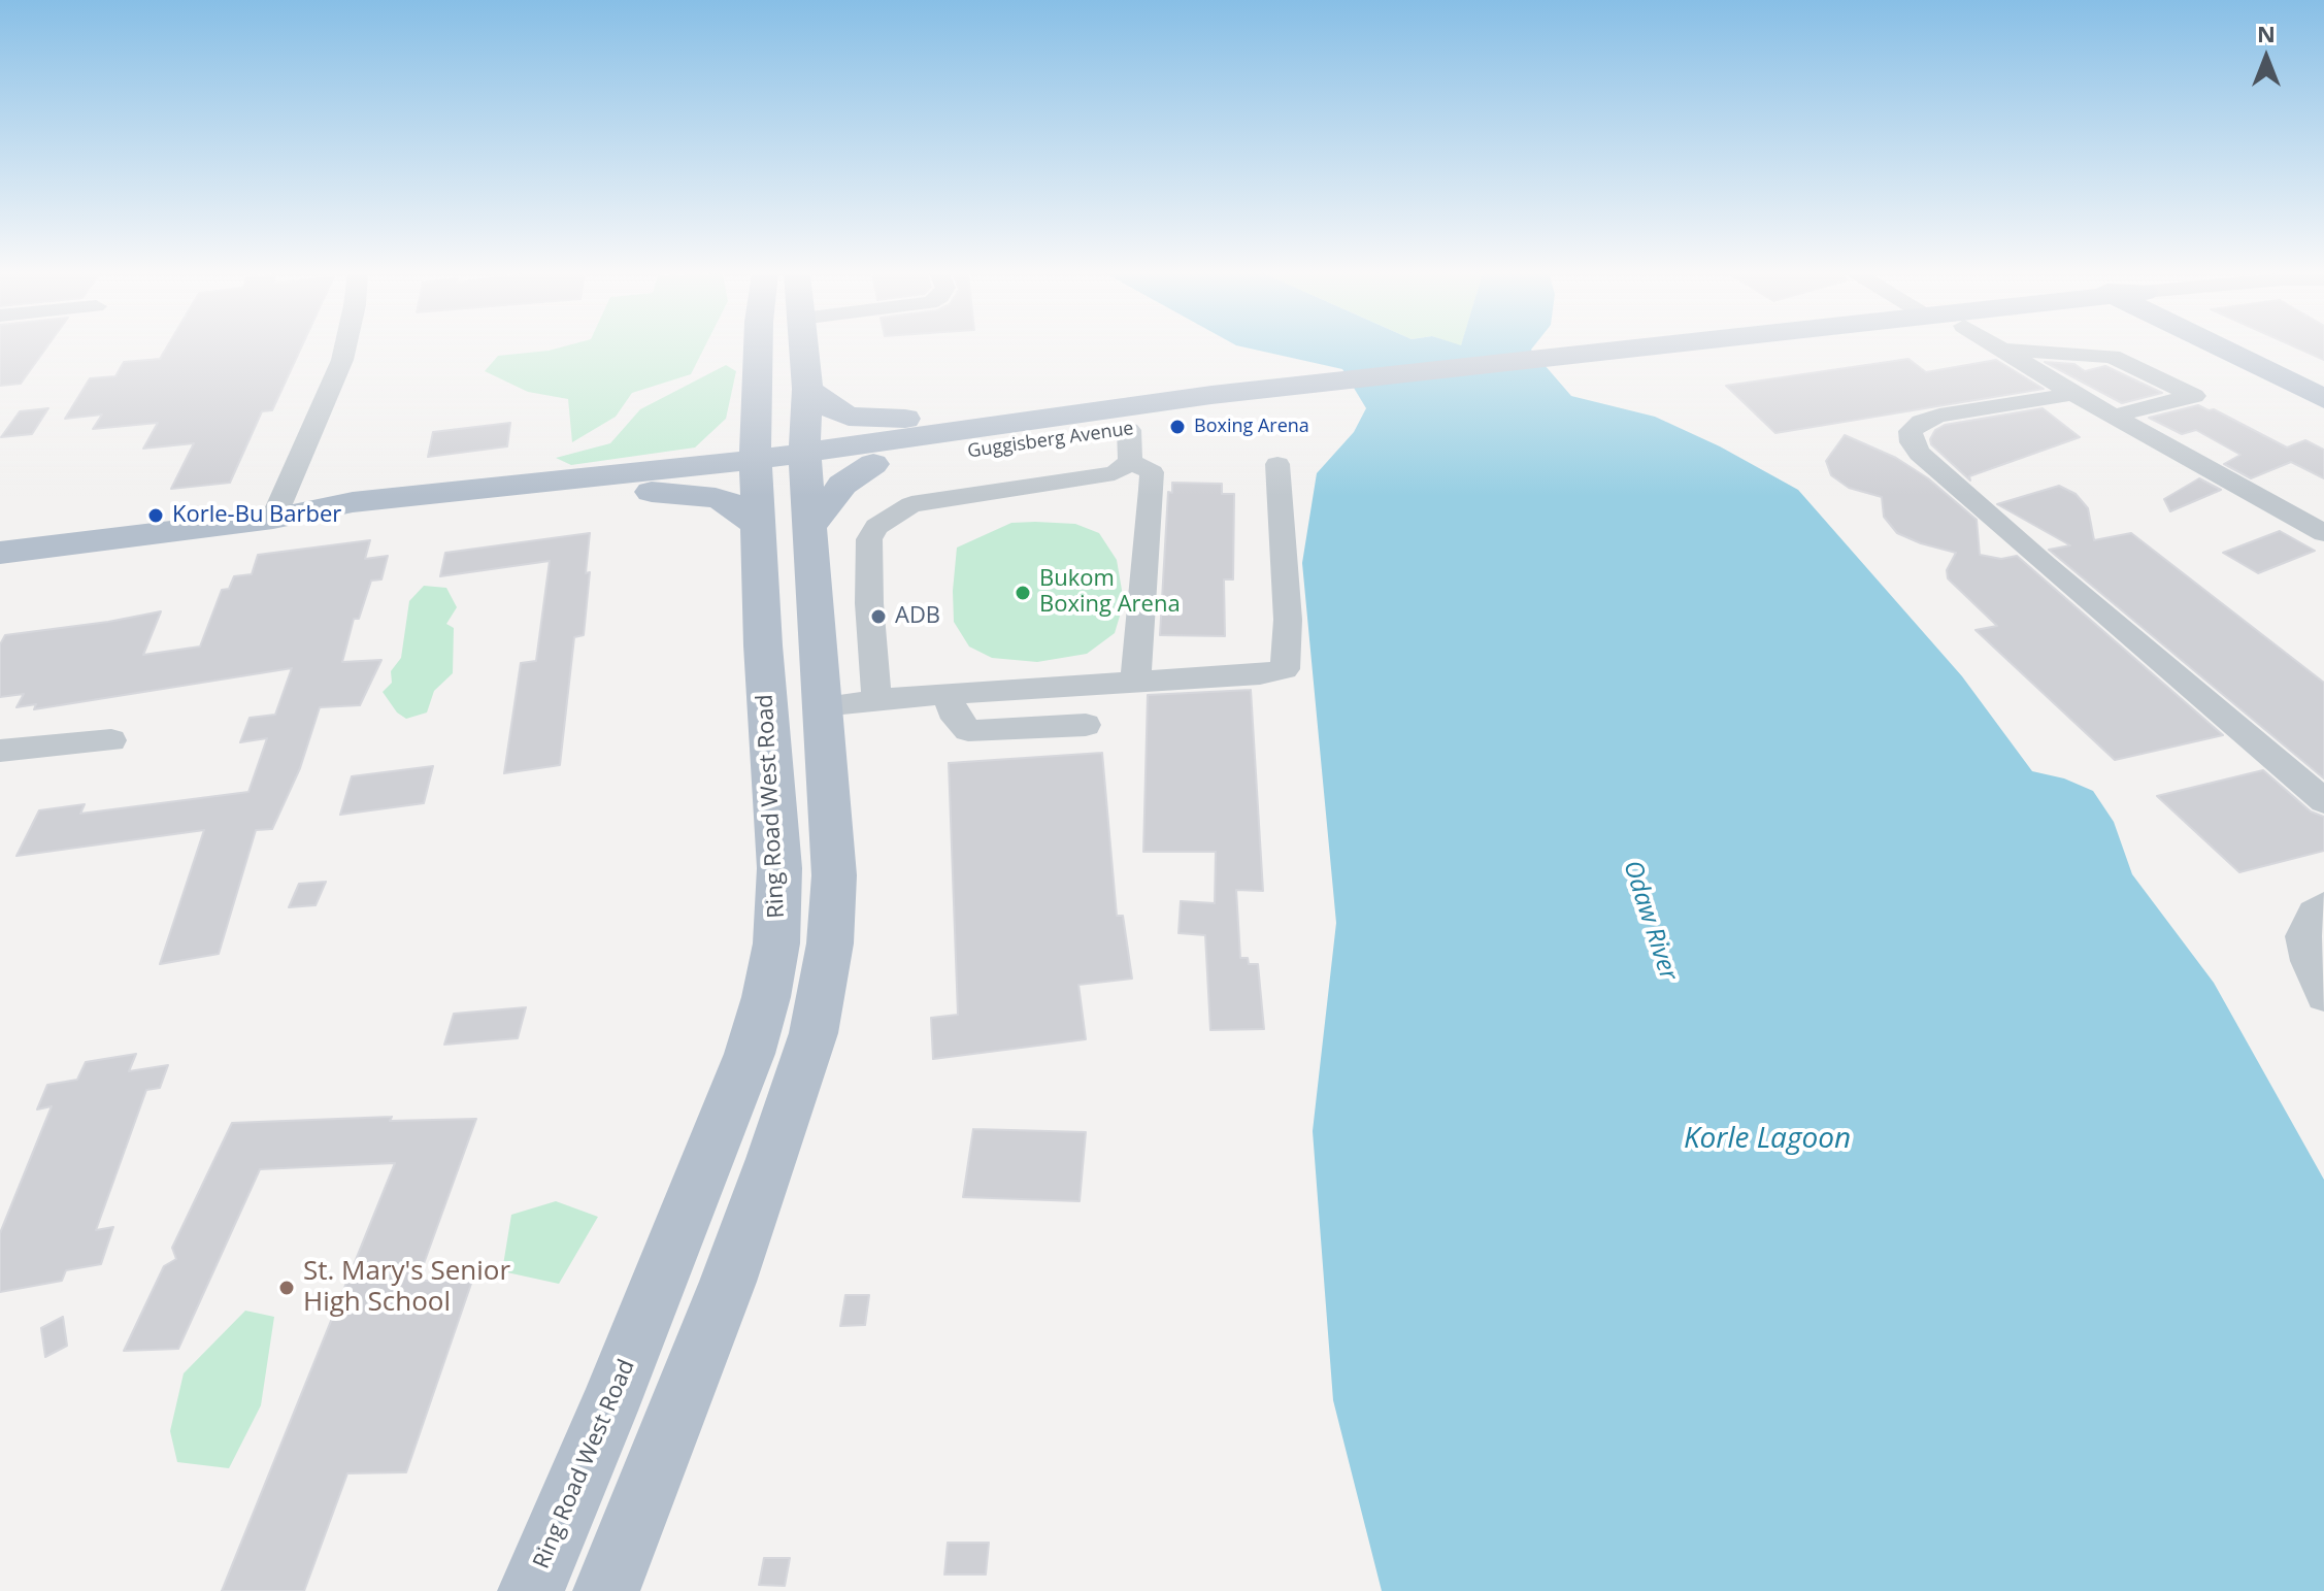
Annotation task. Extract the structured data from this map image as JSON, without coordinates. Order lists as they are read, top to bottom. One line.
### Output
{"streets":{"main road":["Guggisberg Avenue","Ring Road West Road"]},"crossings":[["Guggisberg Avenue","Ring Road West Road"]],"water":["Odaw River","Korle Lagoon"],"places":["Boxing Arena","Korle-Bu Barber","Bukom Boxing Arena","ADB","St. Mary's Senior High School"],"north":"top"}
